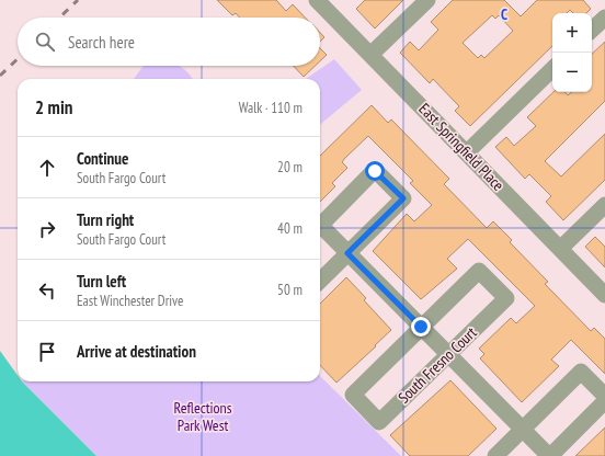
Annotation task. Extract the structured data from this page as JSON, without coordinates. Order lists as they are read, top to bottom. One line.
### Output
{"streets":{"street":["East Springfield Place","South Fresno Court"]},"parks":["Reflections Park West"],"page":{"map_buttons":["+","−"],"search":"Search here","heading":["2 min","Walk · 110 m"],"list":[["Continue","South Fargo Court","20 m"],["Turn right","South Fargo Court","40 m"],["Turn left","East Winchester Drive","50 m"],"Arrive at destination"]},"grid":{"columns":["C"]}}
